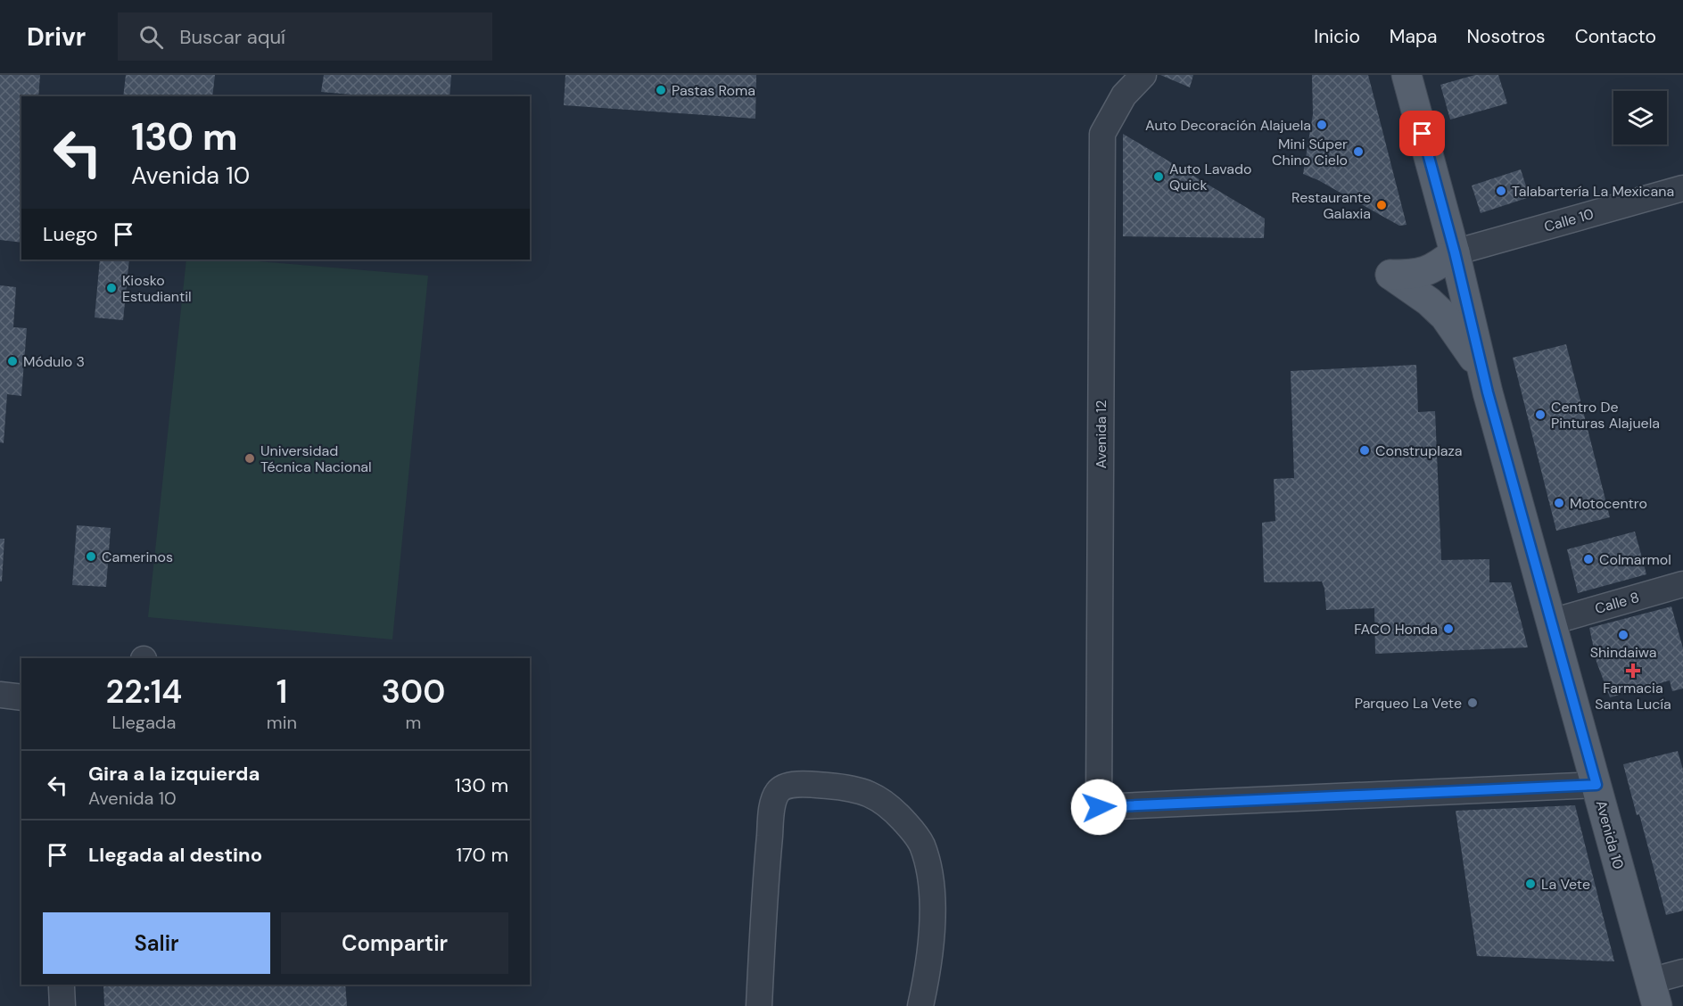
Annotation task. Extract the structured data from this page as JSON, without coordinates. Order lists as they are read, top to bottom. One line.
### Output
{"streets":{"main road":["Avenida 10"],"street":["Calle 10","Avenida 12","Calle 8"]},"crossings":[["Calle 10","Avenida 10"],["Avenida 12","Avenida 10"],["Calle 8","Avenida 10"]],"places":{"other":["Pastas Roma","Auto Decoración Alajuela","Mini Súper Chino Cielo","Auto Lavado Quick","Talabartería La Mexicana","Restaurante Galaxia","Kiosko Estudiantil","Módulo 3","Centro De Pinturas Alajuela","Construplaza","Universidad Técnica Nacional","Motocentro","Camerinos","Colmarmol","FACO Honda","Shindaiwa","Parqueo La Vete","La Vete"],"health":["Farmacia Santa Lucía"]},"page":{"header":"Drivr","search":"Buscar aquí","nav":["Inicio","Mapa","Nosotros","Contacto"],"turn":["130 m","Avenida 10"],"then":"Luego","eta":["22:14","Llegada","1","min","300","m"],"list":[{"name":"Gira a la izquierda","note":"Avenida 10","value":"130 m"},{"name":"Llegada al destino","value":"170 m"}],"buttons":["Salir","Compartir"]}}
